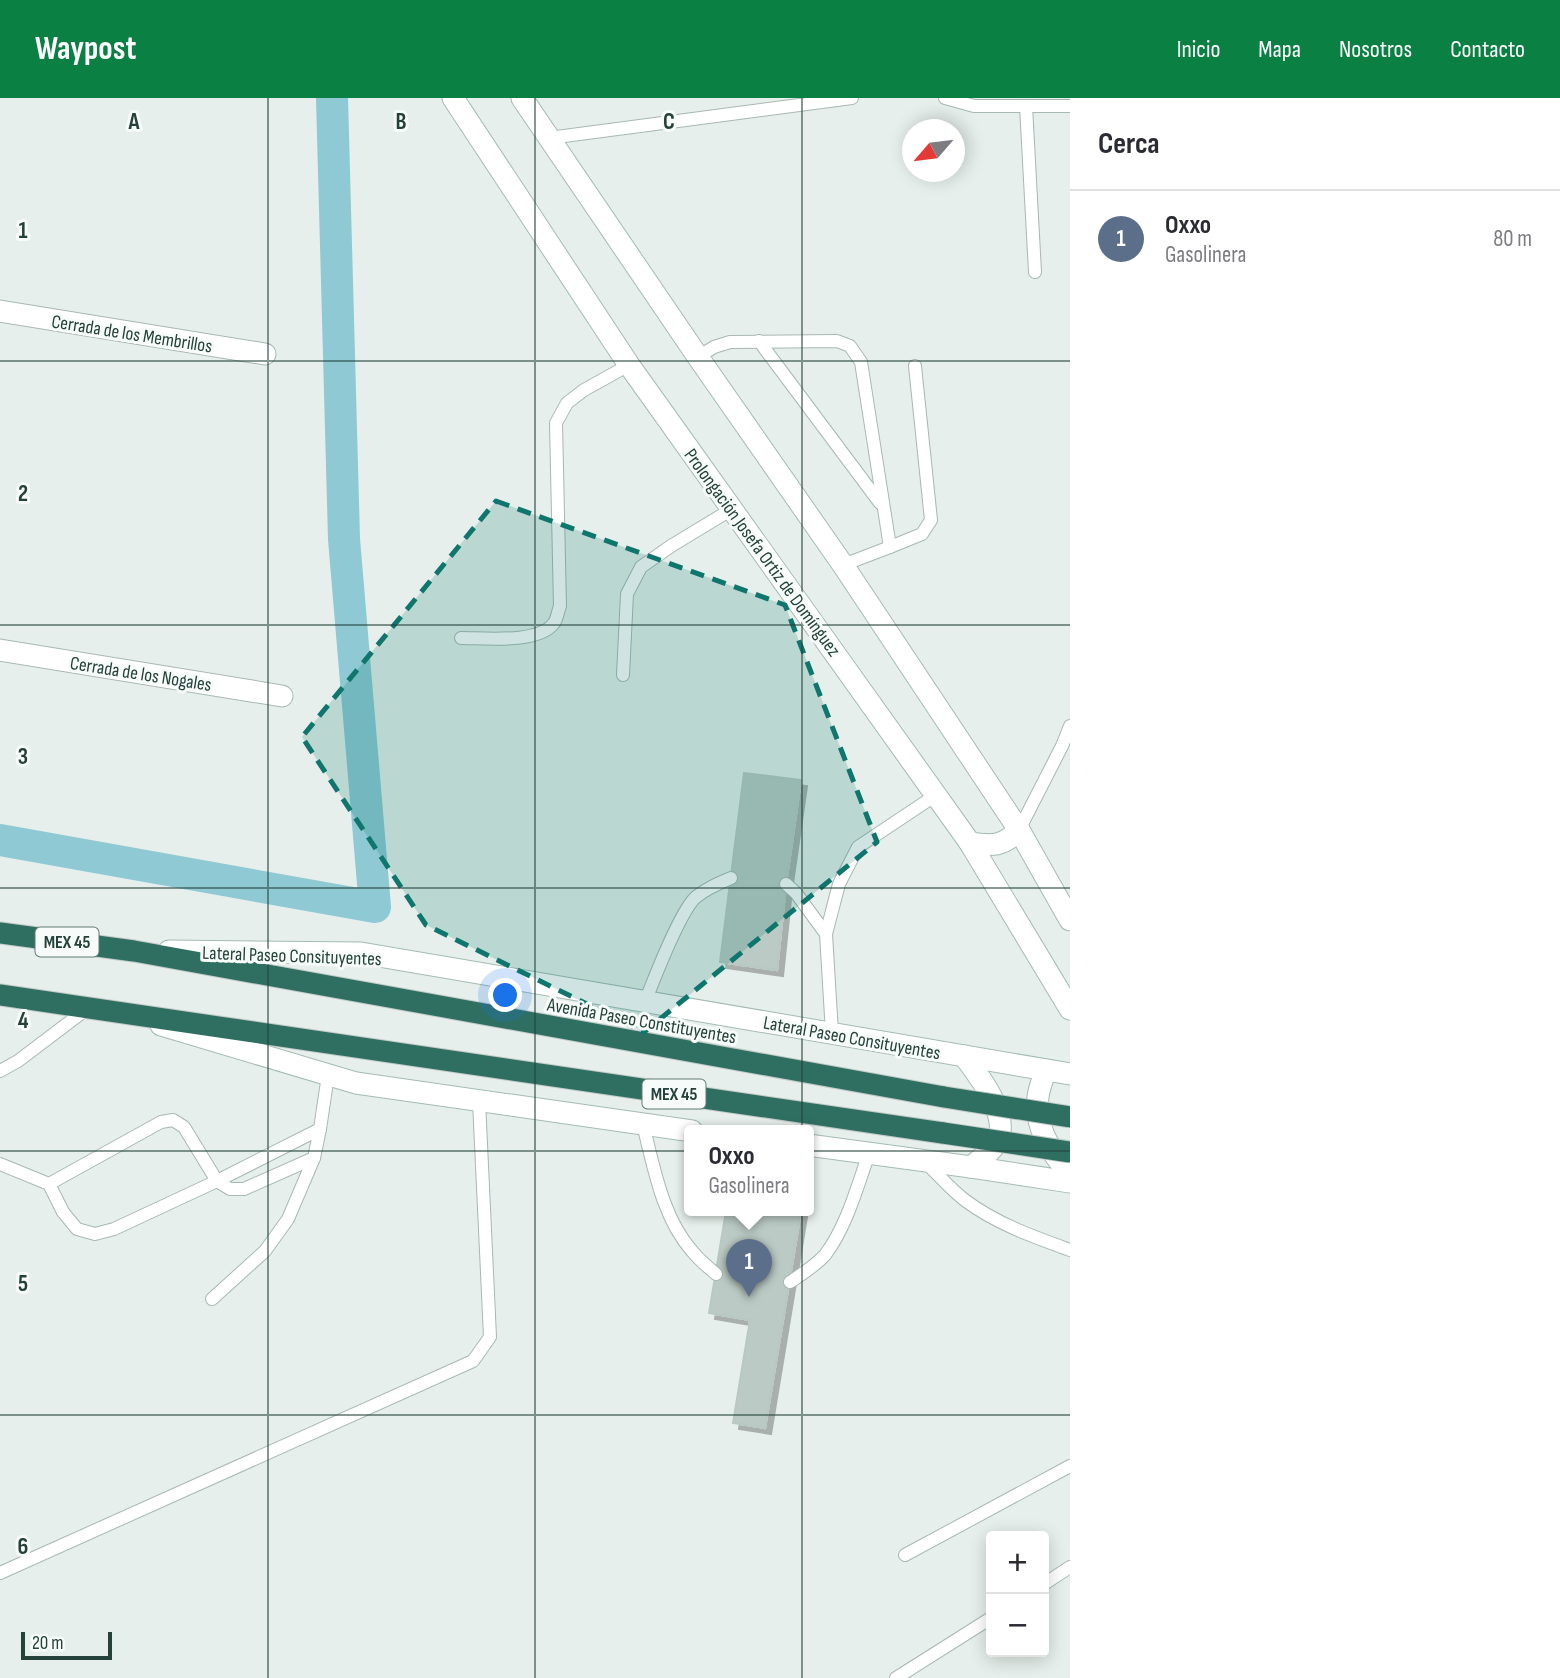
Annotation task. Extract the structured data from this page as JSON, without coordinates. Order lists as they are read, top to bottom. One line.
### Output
{"streets":{"highway":["MEX 45","Avenida Paseo Constituyentes"],"street":["Cerrada de los Membrillos","Prolongación Josefa Ortiz de Domínguez","Cerrada de los Nogales","Lateral Paseo Consituyentes"]},"crossings":[["Lateral Paseo Consituyentes","Avenida Paseo Constituyentes"]],"scale_bar":"20 m","north":"bottom left","page":{"header":"Waypost","nav":["Inicio","Mapa","Nosotros","Contacto"],"heading":"Cerca","list":[{"mark":"1","name":"Oxxo","note":"Gasolinera","value":"80 m"}],"popup":["Oxxo","Gasolinera"],"pins":"1","map_buttons":["+","−"],"scale":"20 m"},"grid":{"columns":["A","B","C"],"rows":["1","2","3","4","5","6"]}}
